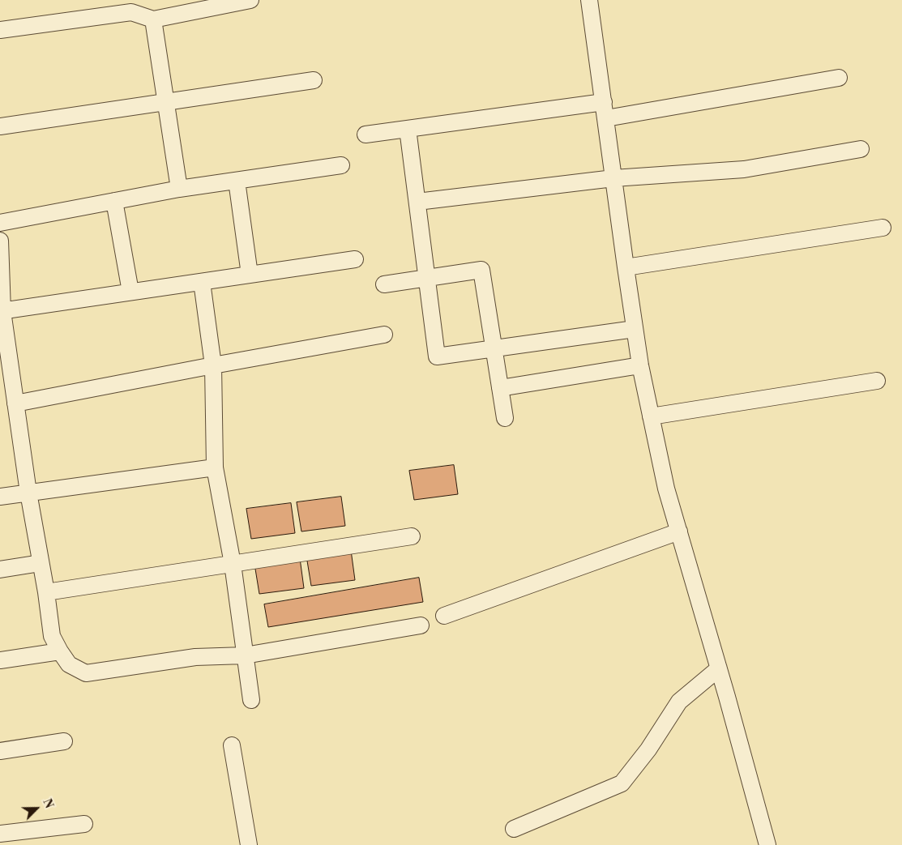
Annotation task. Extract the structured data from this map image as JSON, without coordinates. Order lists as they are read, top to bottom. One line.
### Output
{"north":"top right"}
